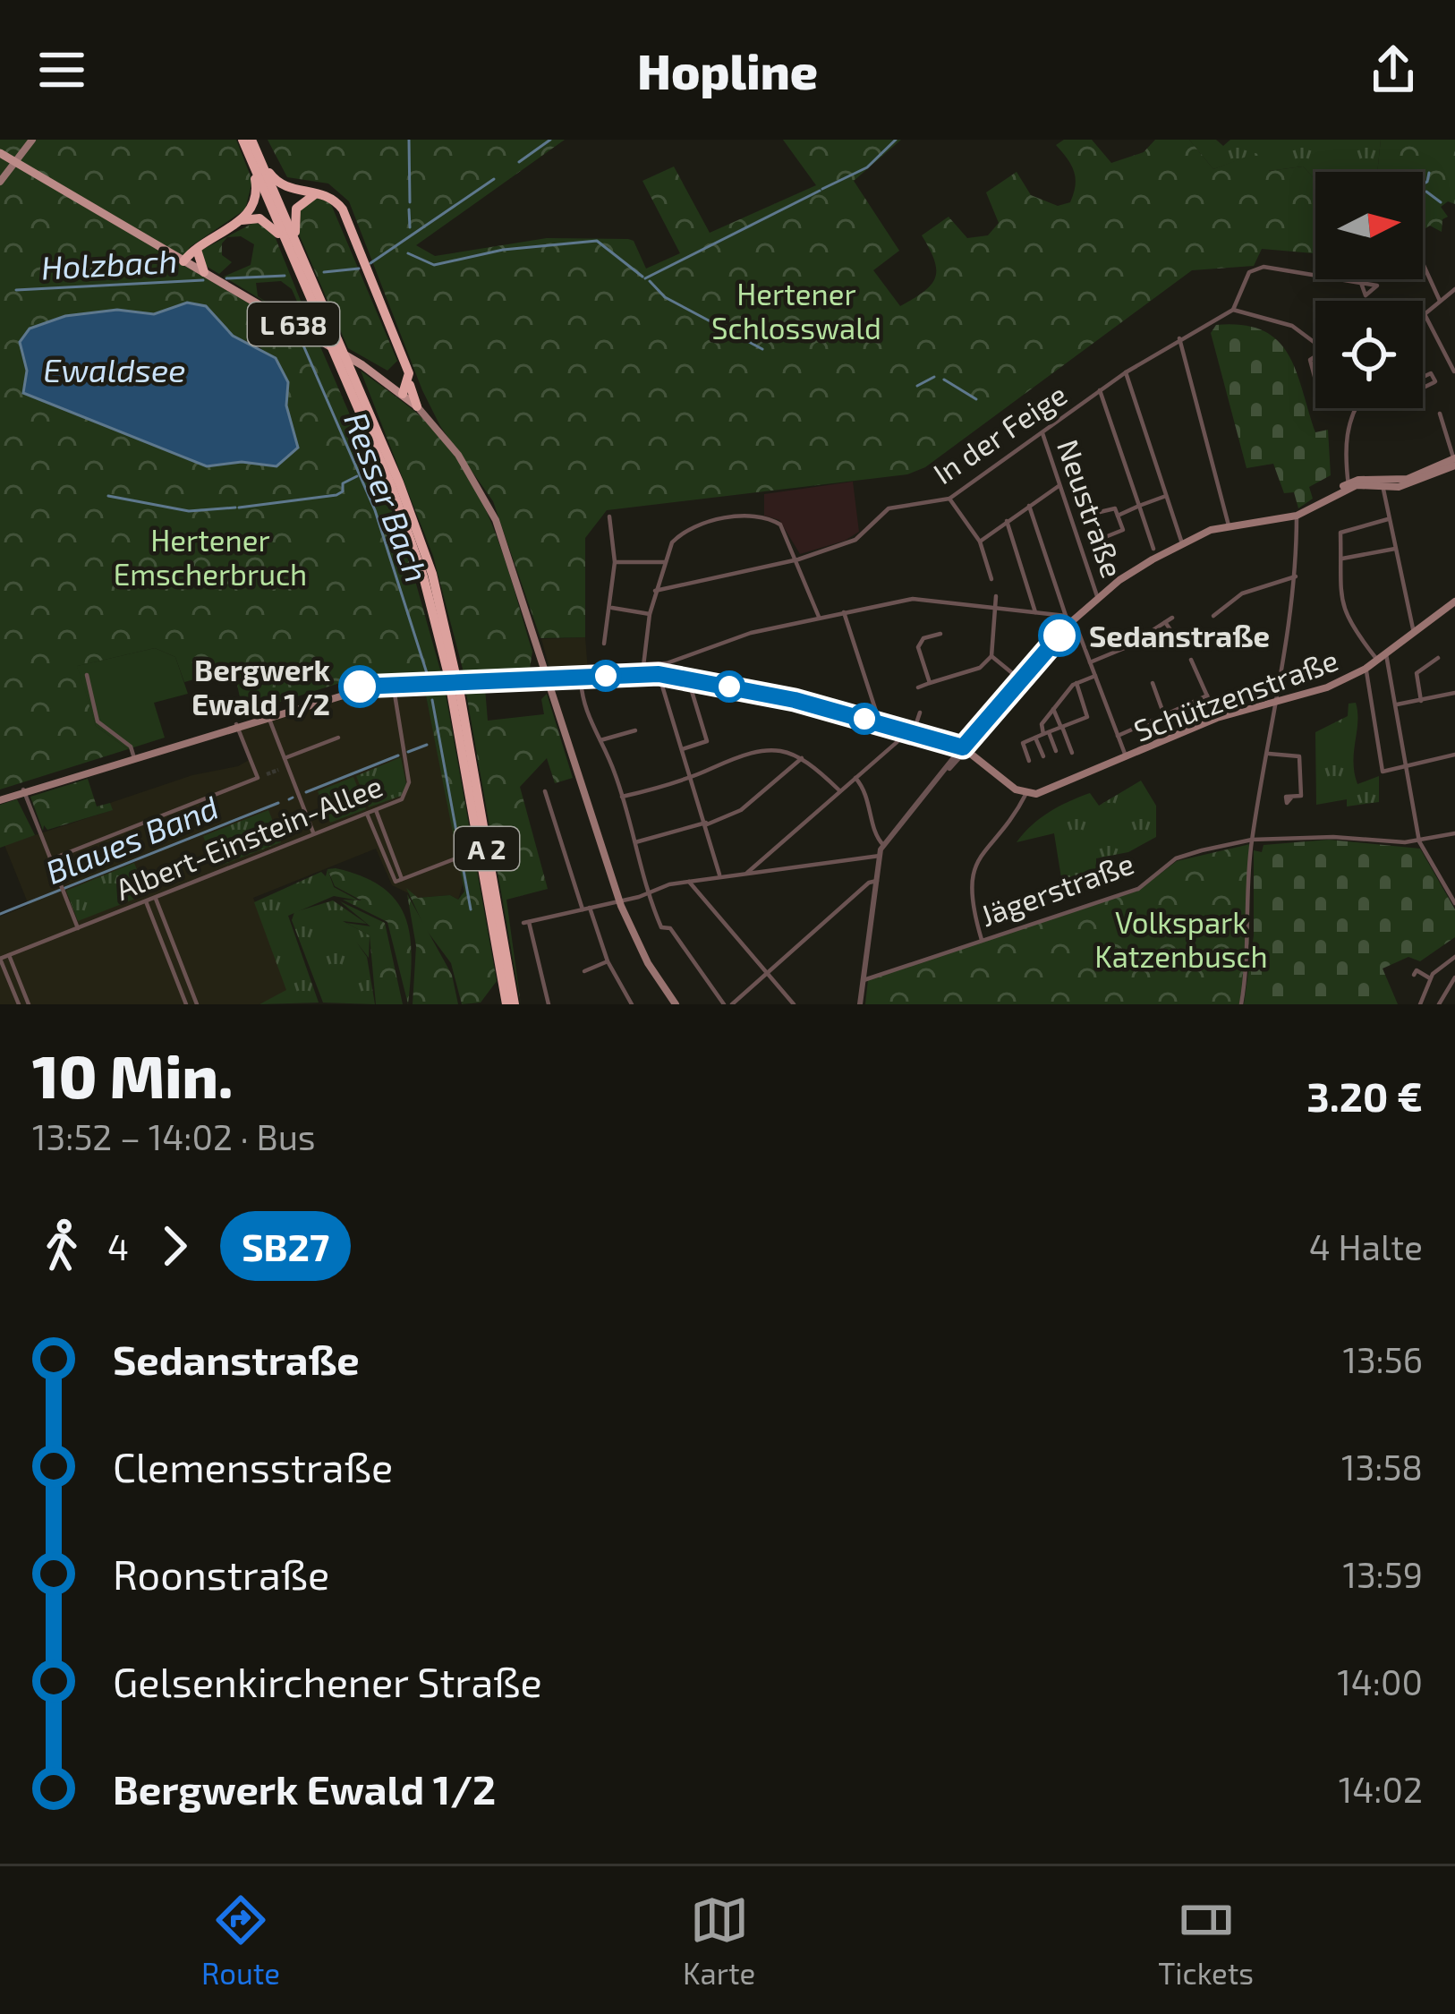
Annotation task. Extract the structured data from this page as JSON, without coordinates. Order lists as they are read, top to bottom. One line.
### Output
{"streets":{"highway":["A 2"],"main road":["L 638","Schützenstraße"],"street":["In der Feige","Neustraße","Albert-Einstein-Allee","Jägerstraße"]},"crossings":[["In der Feige","Neustraße"]],"water":["Holzbach","Ewaldsee","Resser Bach","Blaues Band"],"parks":["Hertener Schlosswald","Hertener Emscherbruch","Volkspark Katzenbusch"],"places":["Sedanstraße","Bergwerk Ewald 1/2"],"lines":["bus line SB27"],"north":"right","page":{"header":"Hopline","heading":["10 Min.","13:52 – 14:02 · Bus","3.20 €"],"legs":["4","SB27","4 Halte"],"list":[{"name":"Sedanstraße","value":"13:56"},{"name":"Clemensstraße","value":"13:58"},{"name":"Roonstraße","value":"13:59"},{"name":"Gelsenkirchener Straße","value":"14:00"},{"name":"Bergwerk Ewald 1/2","value":"14:02"}],"tabs":["Route","Karte","Tickets"]}}
